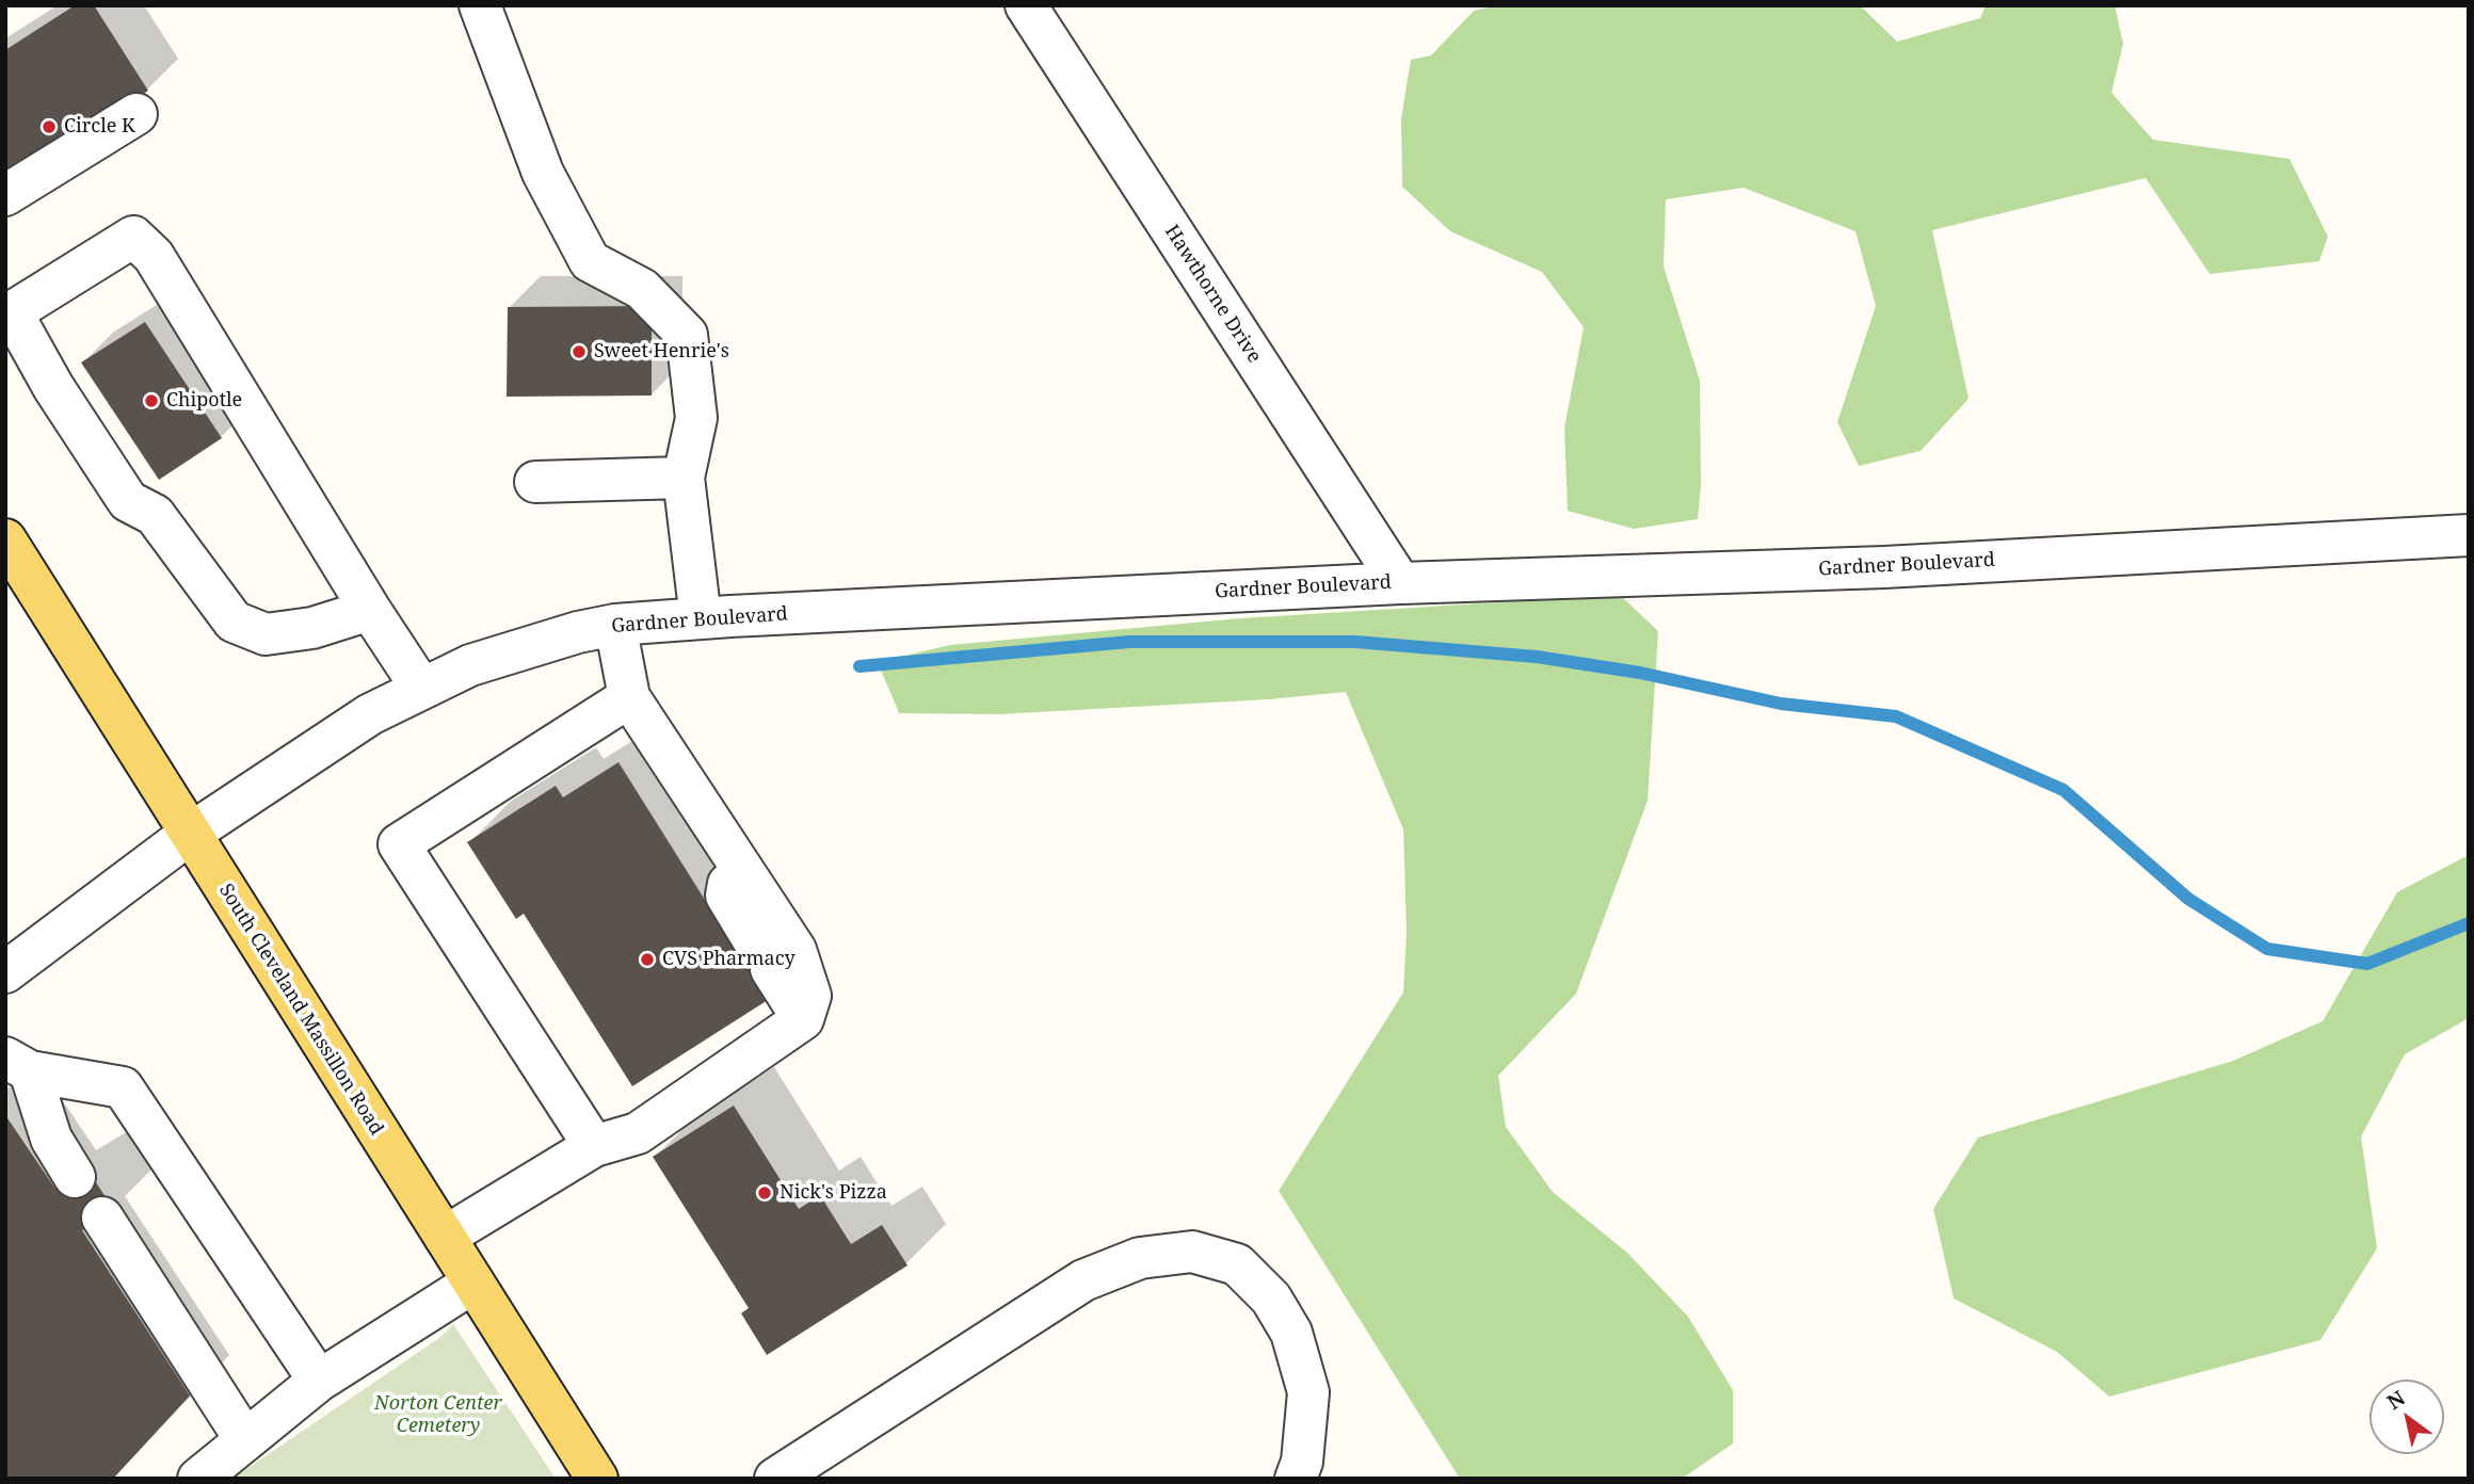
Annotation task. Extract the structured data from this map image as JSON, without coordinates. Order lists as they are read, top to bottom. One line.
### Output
{"streets":{"main road":["South Cleveland Massillon Road"],"street":["Hawthorne Drive","Gardner Boulevard"]},"crossings":[["Hawthorne Drive","Gardner Boulevard"],["Gardner Boulevard","South Cleveland Massillon Road"]],"parks":["Norton Center Cemetery"],"places":["Circle K","Sweet Henrie's","Chipotle","CVS Pharmacy","Nick's Pizza"],"north":"top left"}
